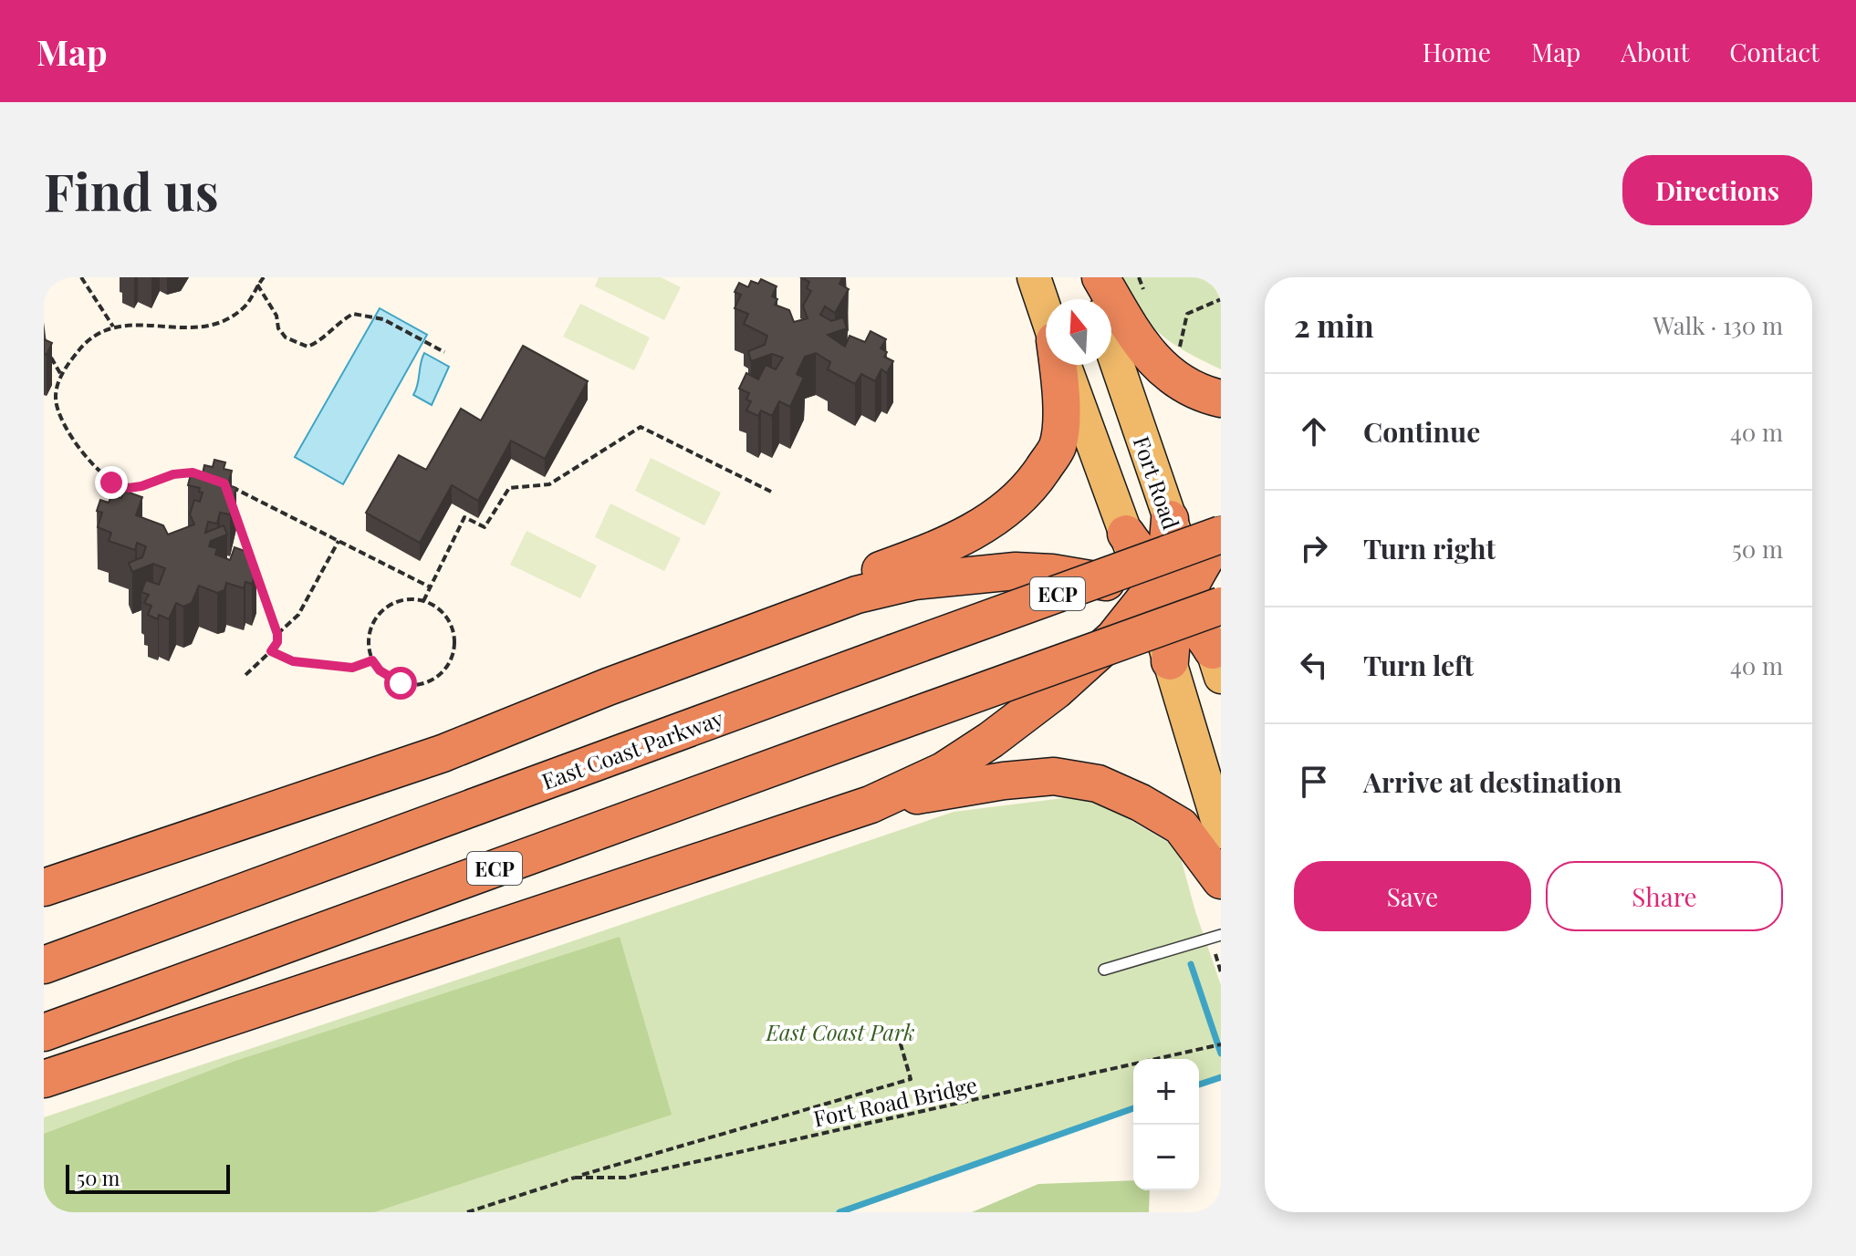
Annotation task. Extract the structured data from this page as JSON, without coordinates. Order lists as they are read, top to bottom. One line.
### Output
{"streets":{"highway":["ECP","East Coast Parkway"],"main road":["Fort Road"],"path":["Fort Road Bridge"]},"parks":["East Coast Park"],"scale_bar":"50 m","north":"top","page":{"header":"Map","nav":["Home","Map","About","Contact"],"buttons":["Directions",["Save","Share"]],"title":"Find us","heading":["2 min","Walk · 130 m"],"list":[["Continue","40 m"],["Turn right","50 m"],["Turn left","40 m"],"Arrive at destination"],"map_buttons":["+","−"],"scale":"50 m"}}
